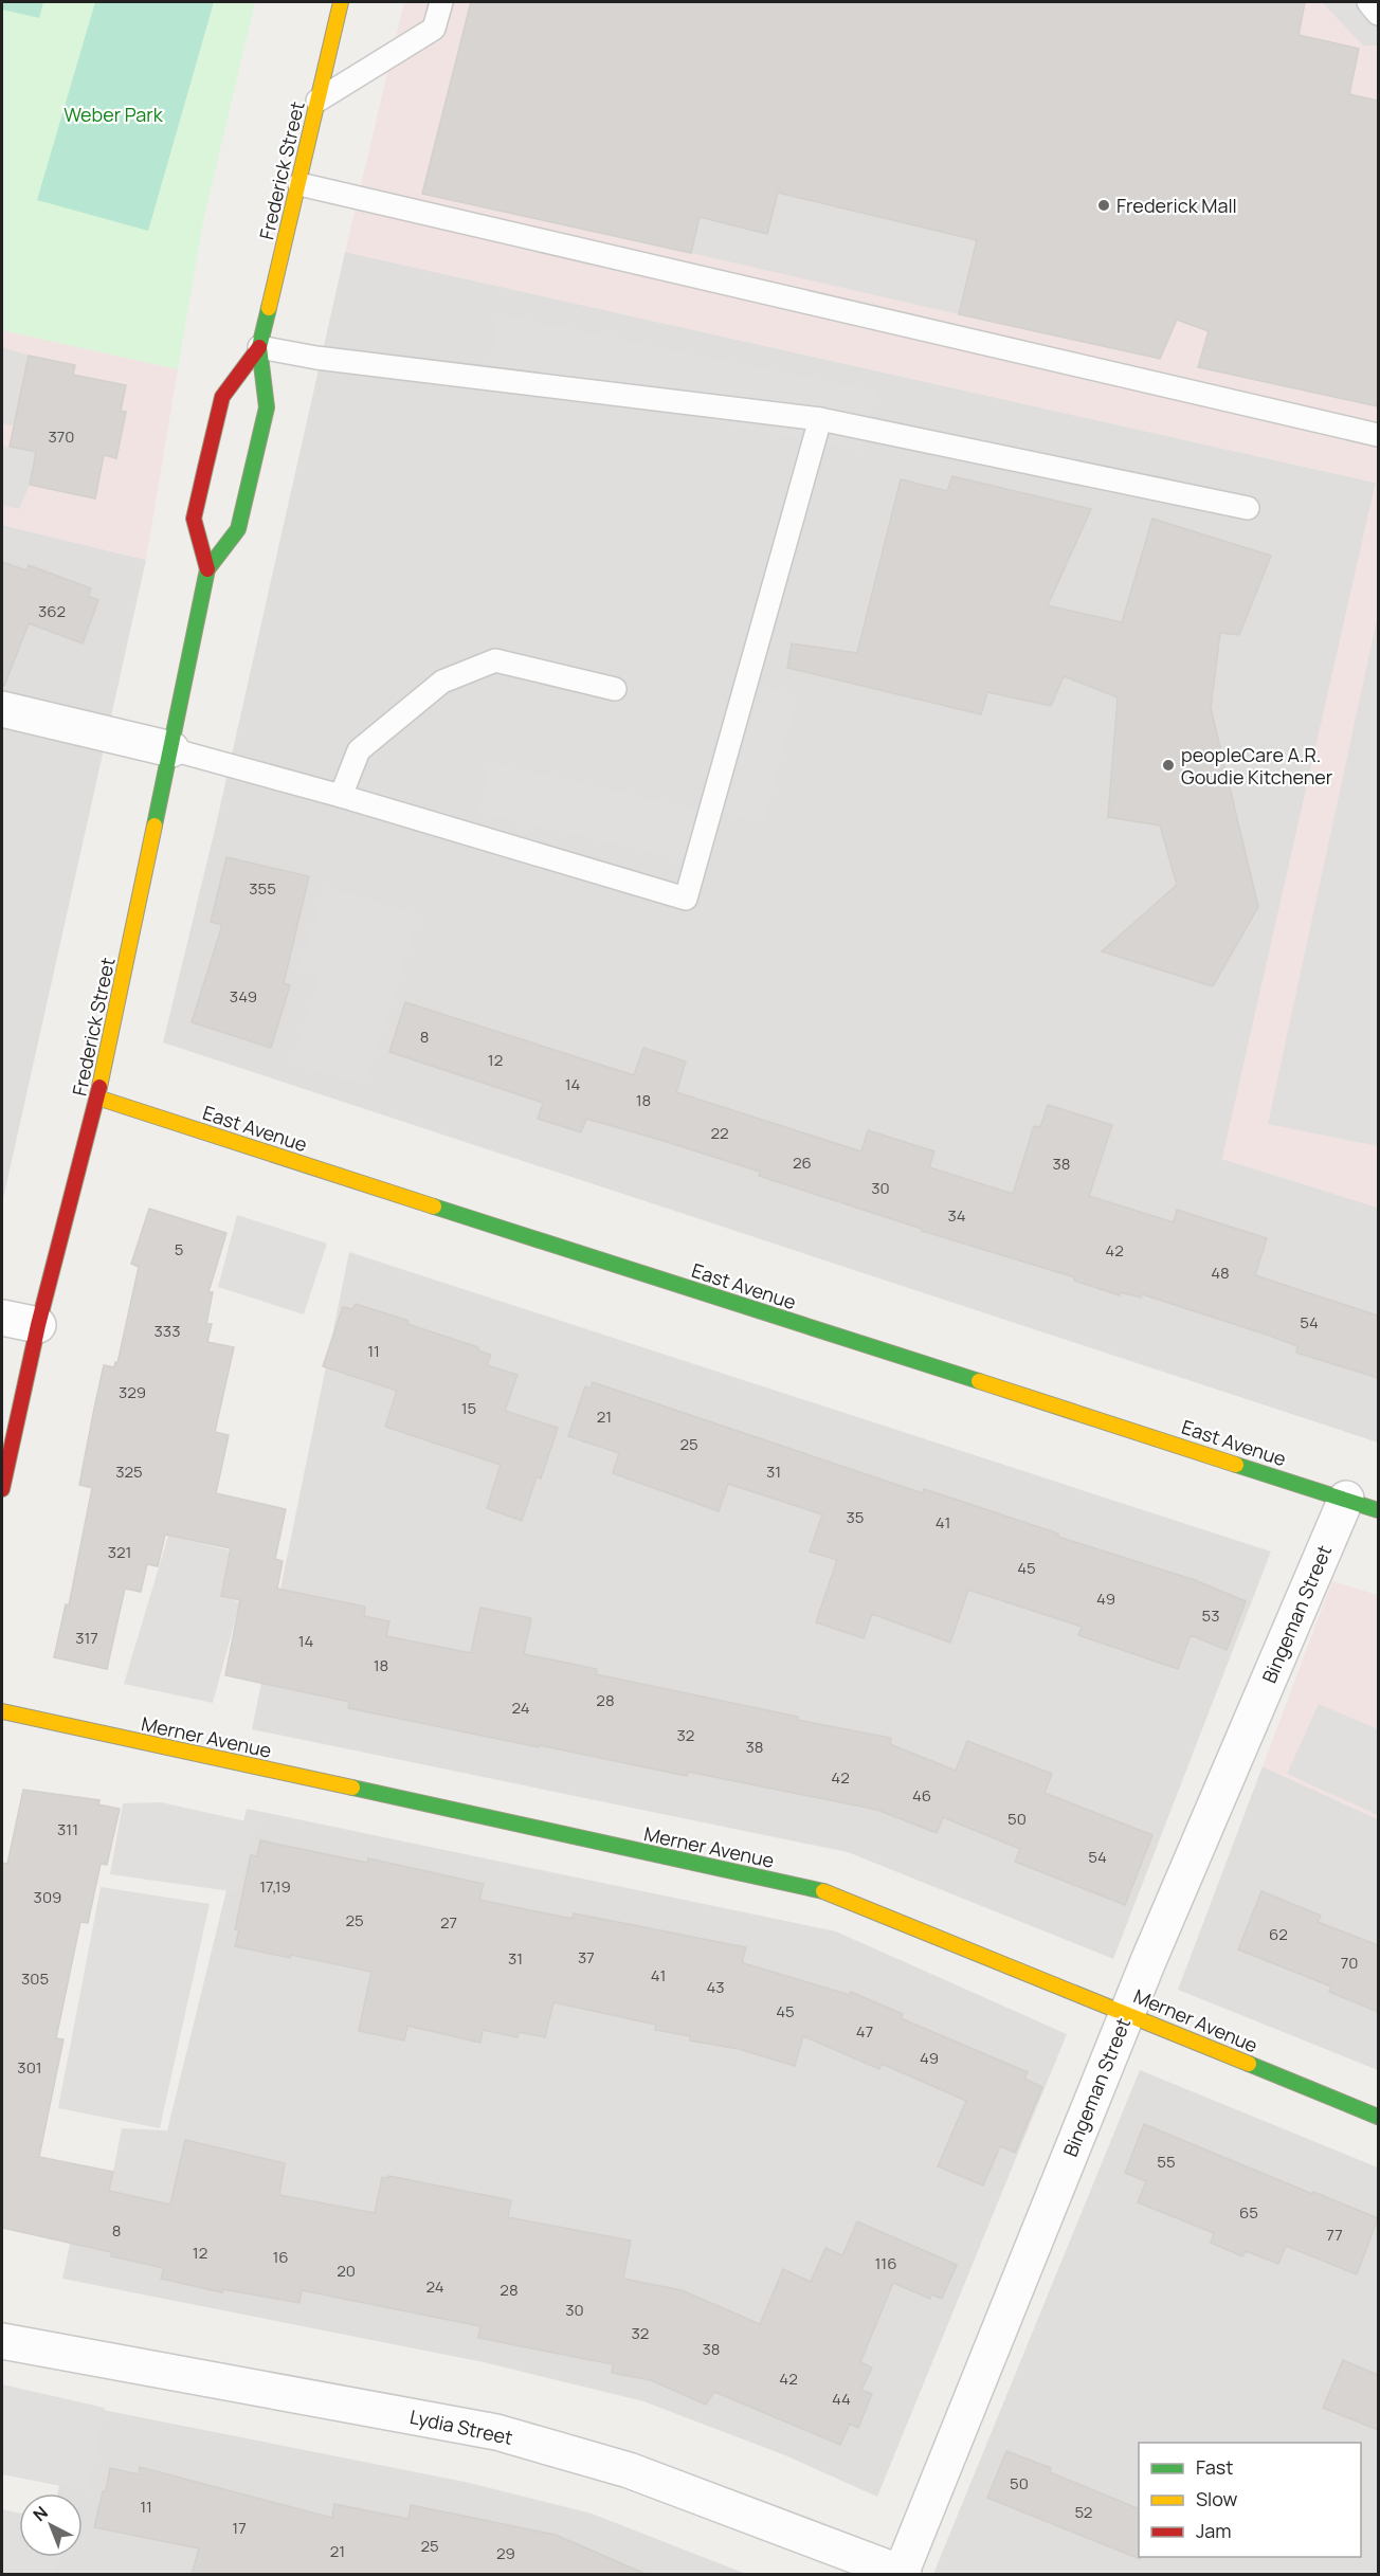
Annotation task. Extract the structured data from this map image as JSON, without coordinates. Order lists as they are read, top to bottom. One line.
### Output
{"streets":{"street":["Frederick Street","East Avenue","Bingeman Street","Merner Avenue","Lydia Street"]},"crossings":[["Frederick Street","East Avenue"],["East Avenue","Bingeman Street"],["Bingeman Street","Merner Avenue"],["Bingeman Street","Lydia Street"]],"parks":["Weber Park"],"places":["Frederick Mall","peopleCare A.R. Goudie Kitchener"],"house_numbers":["370","362","355","349","8","12","14","18","22","26","38","30","34","5","42","48","54","333","11","329","15","21","25","325","31","35","41","321","45","49","53","317","14","18","28","24","32","38","42","46","50","311","54","17,19","309","25","27","62","37","31","70","41","305","43","45","47","49","301","55","65","8","77","12","16","116","20","24","28","30","32","38","42","44","50","11","52","17","25","21","29"],"legend":["Fast","Slow","Jam"],"north":"top left"}
